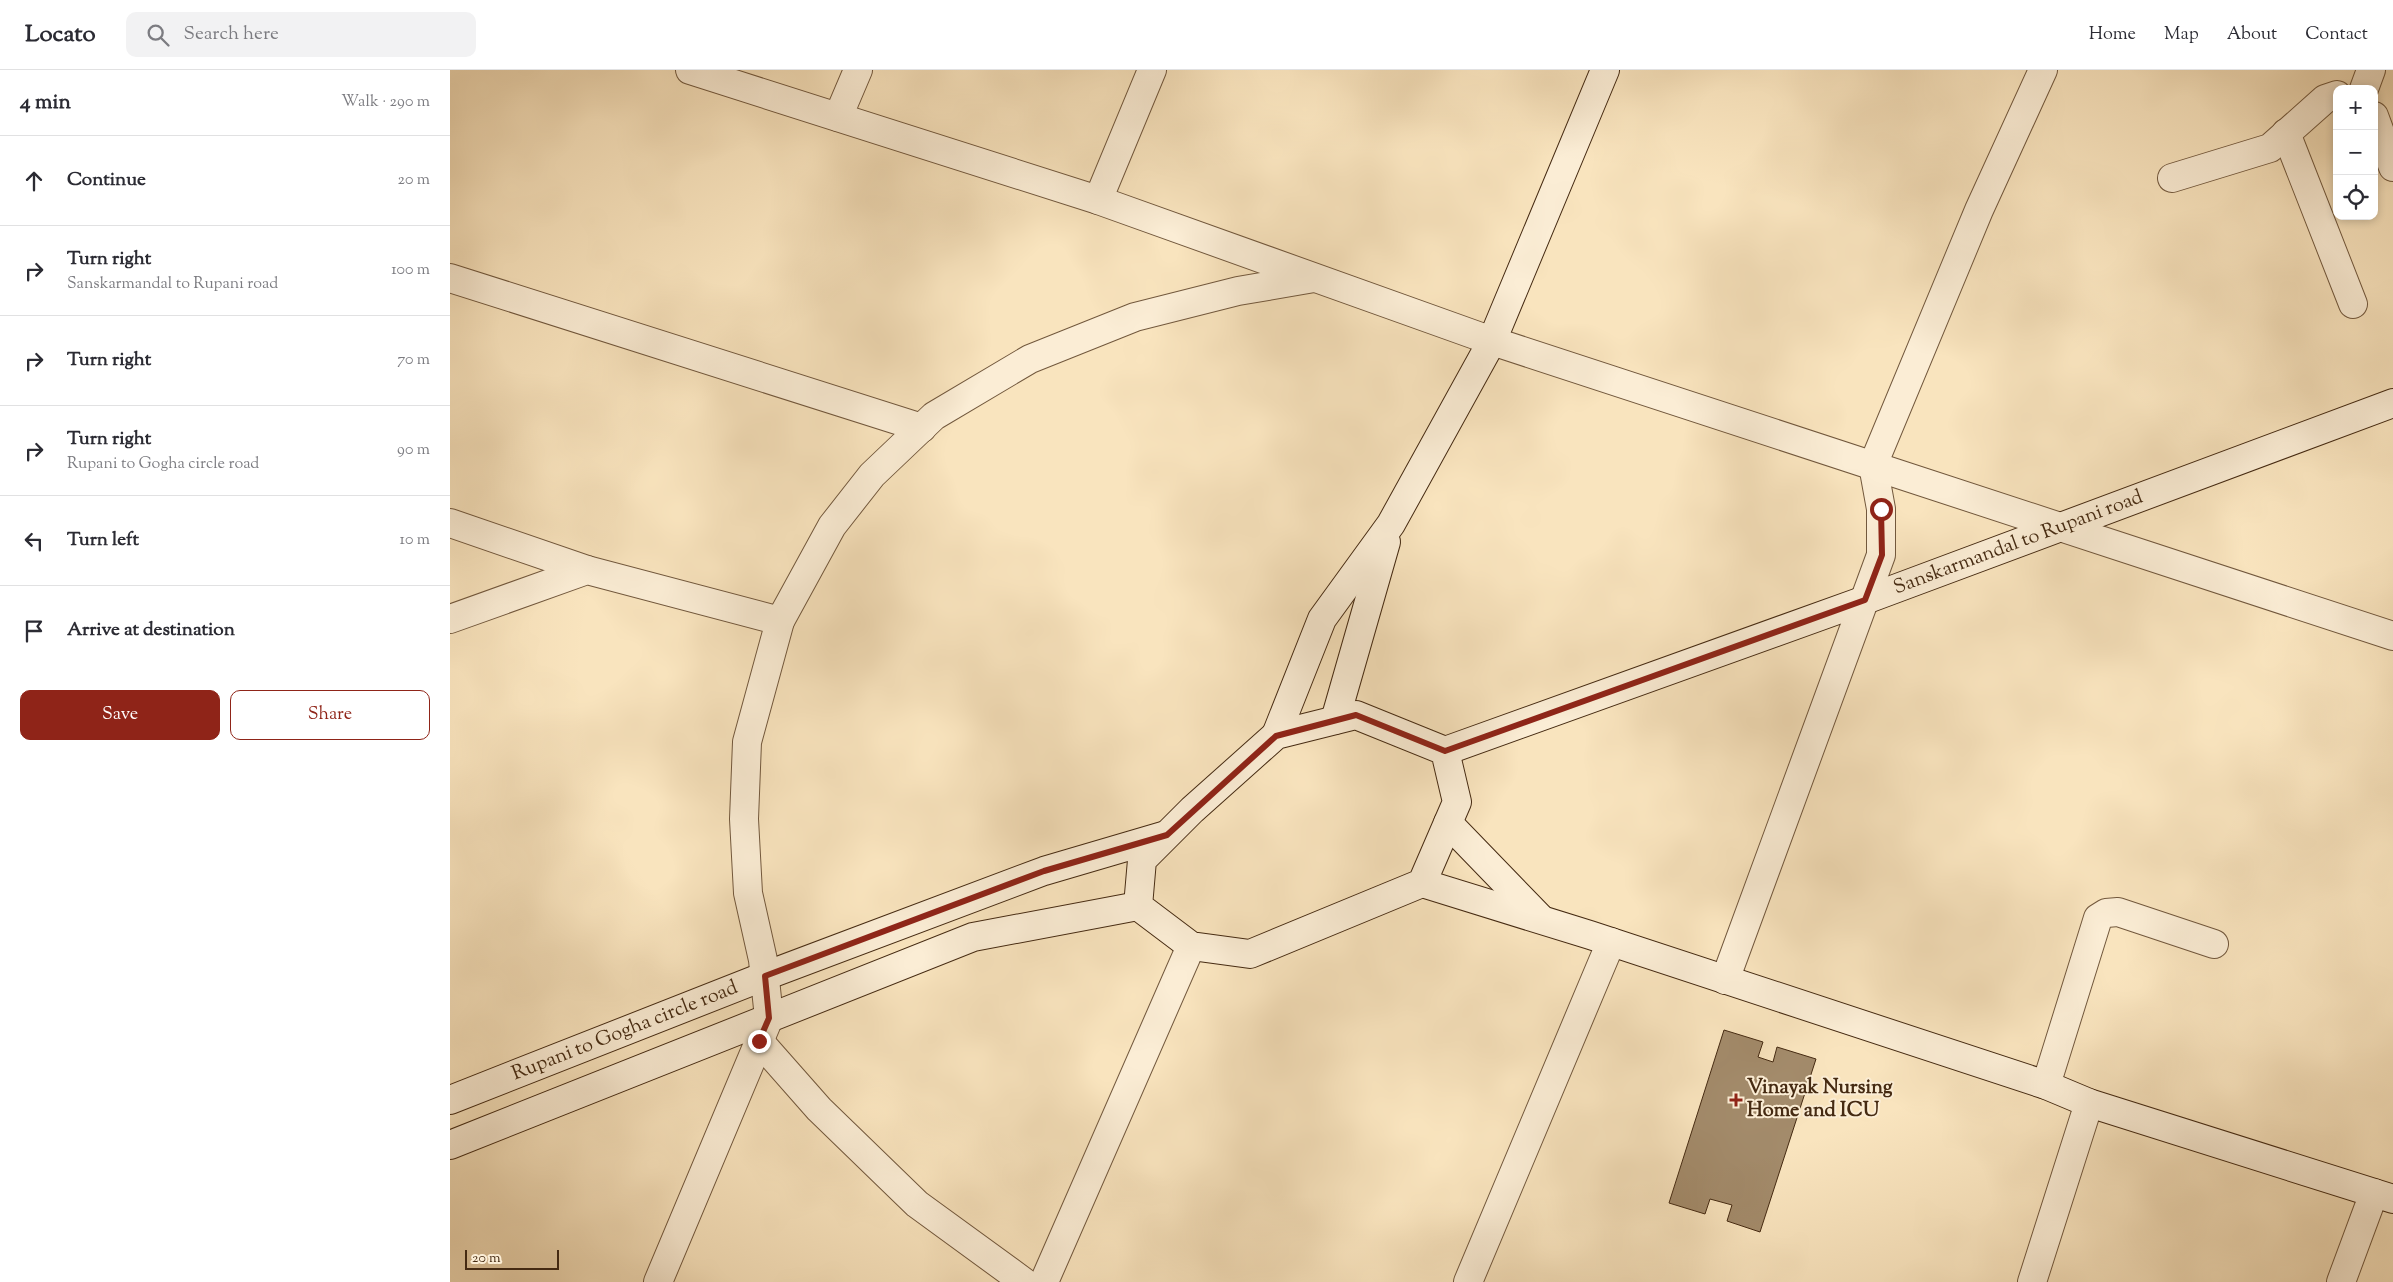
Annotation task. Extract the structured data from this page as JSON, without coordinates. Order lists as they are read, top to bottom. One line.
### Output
{"streets":{"street":["Sanskarmandal to Rupani road","Rupani to Gogha circle road"]},"places":{"health":["Vinayak Nursing Home and ICU"]},"scale_bar":"20 m","page":{"header":"Locato","search":"Search here","nav":["Home","Map","About","Contact"],"heading":["4 min","Walk · 290 m"],"map_buttons":["+","−"],"list":[["Continue","20 m"],["Turn right","Sanskarmandal to Rupani road","100 m"],["Turn right","70 m"],["Turn right","Rupani to Gogha circle road","90 m"],["Turn left","10 m"],"Arrive at destination"],"buttons":["Save","Share"],"scale":"20 m"}}
